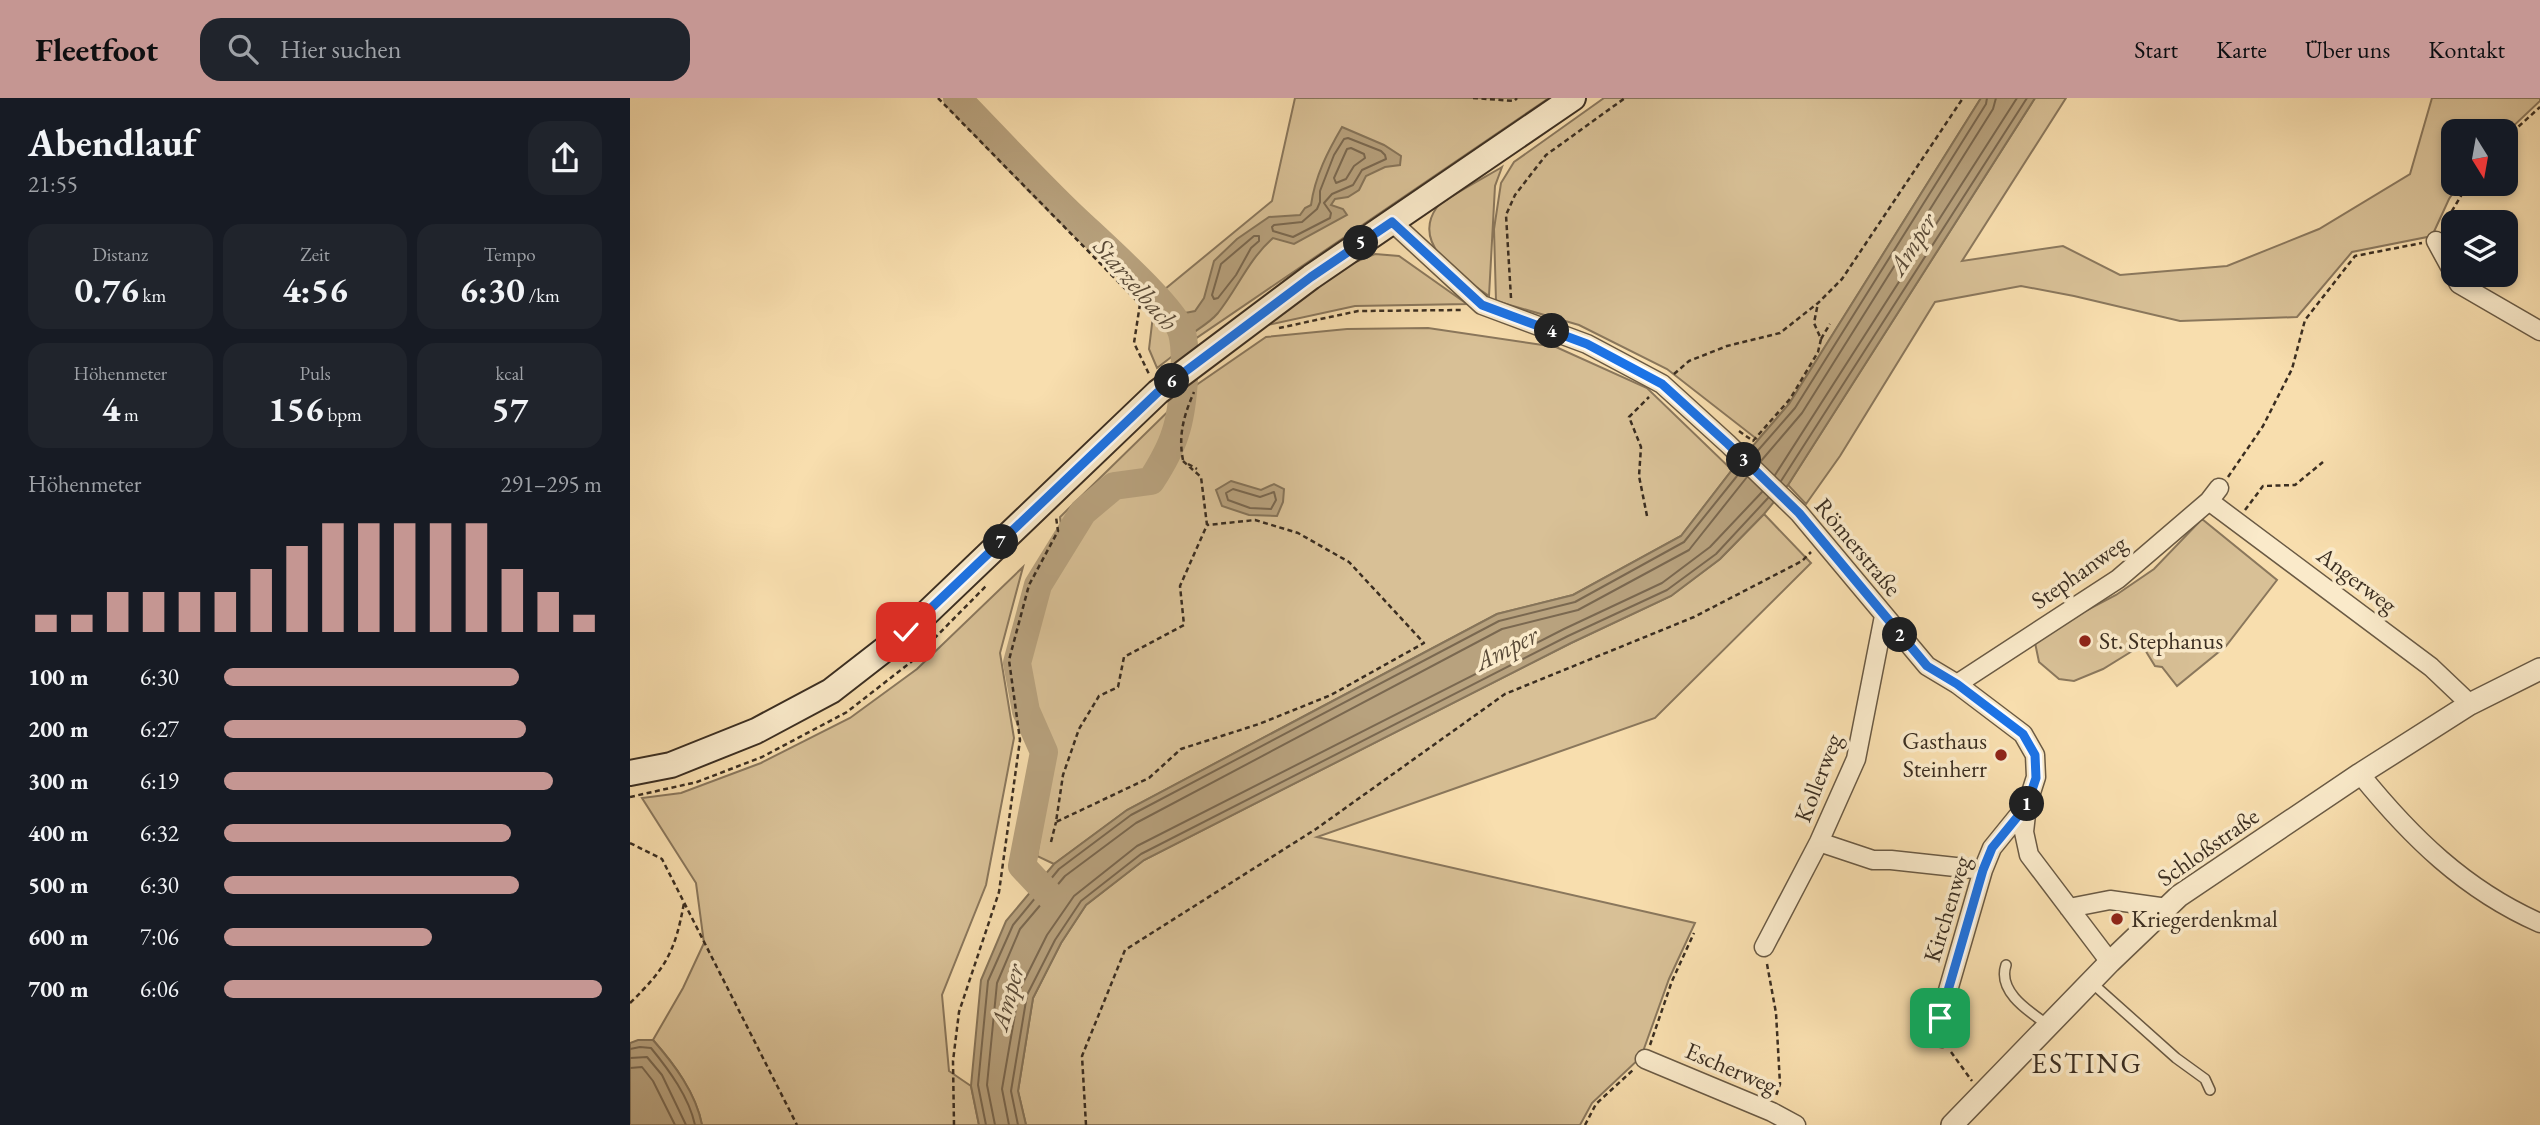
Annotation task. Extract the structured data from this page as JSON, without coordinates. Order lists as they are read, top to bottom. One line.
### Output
{"streets":{"street":["Römerstraße","Stephanweg","Angerweg","Kollerweg","Schloßstraße","Kirchenweg","Escherweg"]},"crossings":[["Römerstraße","Stephanweg"],["Römerstraße","Kollerweg"],["Römerstraße","Schloßstraße"],["Römerstraße","Kirchenweg"],["Stephanweg","Angerweg"],["Angerweg","Schloßstraße"]],"districts":["ESTING"],"water":["Amper","Starzelbach"],"places":["St. Stephanus","Gasthaus Steinherr","Kriegerdenkmal"],"north":"bottom","page":{"header":"Fleetfoot","search":"Hier suchen","nav":["Start","Karte","Über uns","Kontakt"],"heading":["Abendlauf","21:55"],"stats":[["Distanz","0.76 km"],["Zeit","4:56"],["Tempo","6:30 /km"],["Höhenmeter","4 m"],["Puls","156 bpm"],["kcal","57"]],"pins":["5","4","6","3","7","2","1"],"chart":["Höhenmeter","291–295 m"],"list":[{"name":"100 m","note":"6:30"},{"name":"200 m","note":"6:27"},{"name":"300 m","note":"6:19"},{"name":"400 m","note":"6:32"},{"name":"500 m","note":"6:30"},{"name":"600 m","note":"7:06"},{"name":"700 m","note":"6:06"}]}}
